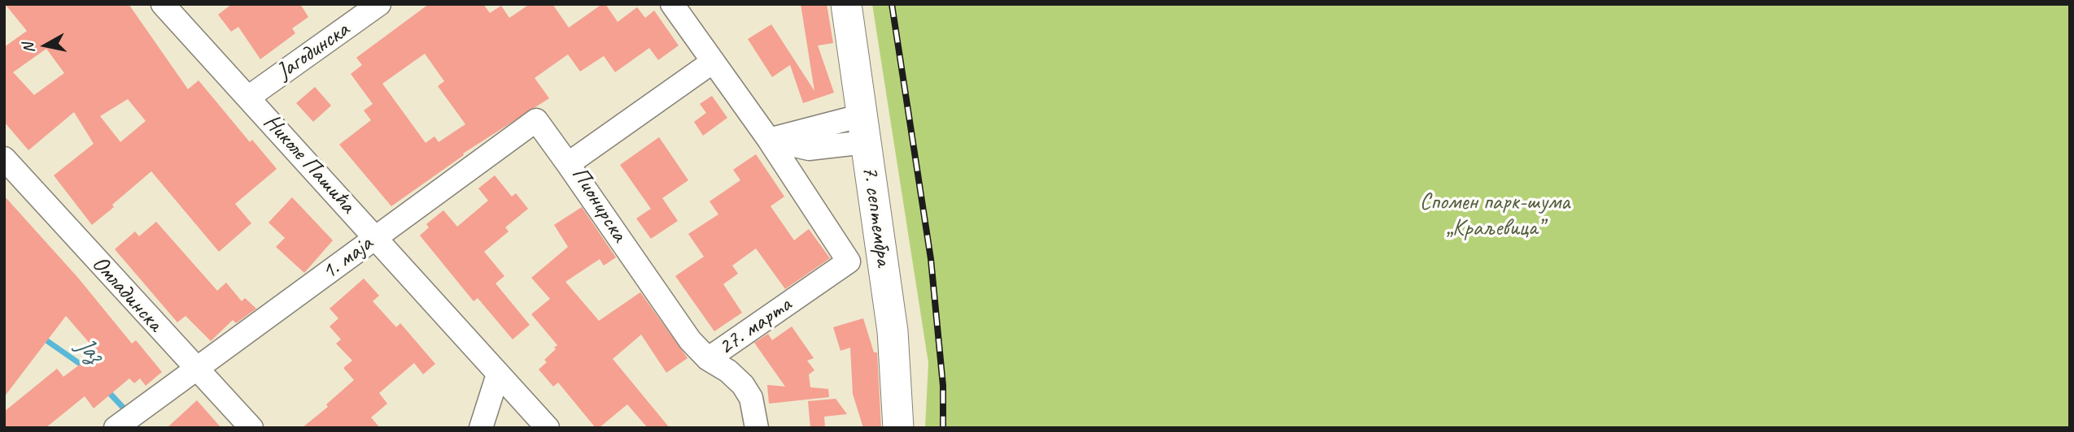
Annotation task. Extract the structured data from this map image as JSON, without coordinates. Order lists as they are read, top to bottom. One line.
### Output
{"streets":{"main road":["7. септембра"],"street":["Јагодинска","Николе Пашића","Пионирска","1. маја","Омладинска","27. марта"]},"crossings":[["Јагодинска","Николе Пашића"],["Николе Пашића","1. маја"],["Пионирска","1. маја"],["Пионирска","27. марта"],["1. маја","Омладинска"]],"water":["Јаз"],"parks":["Спомен парк-шума „Краљевица”"],"north":"left"}
